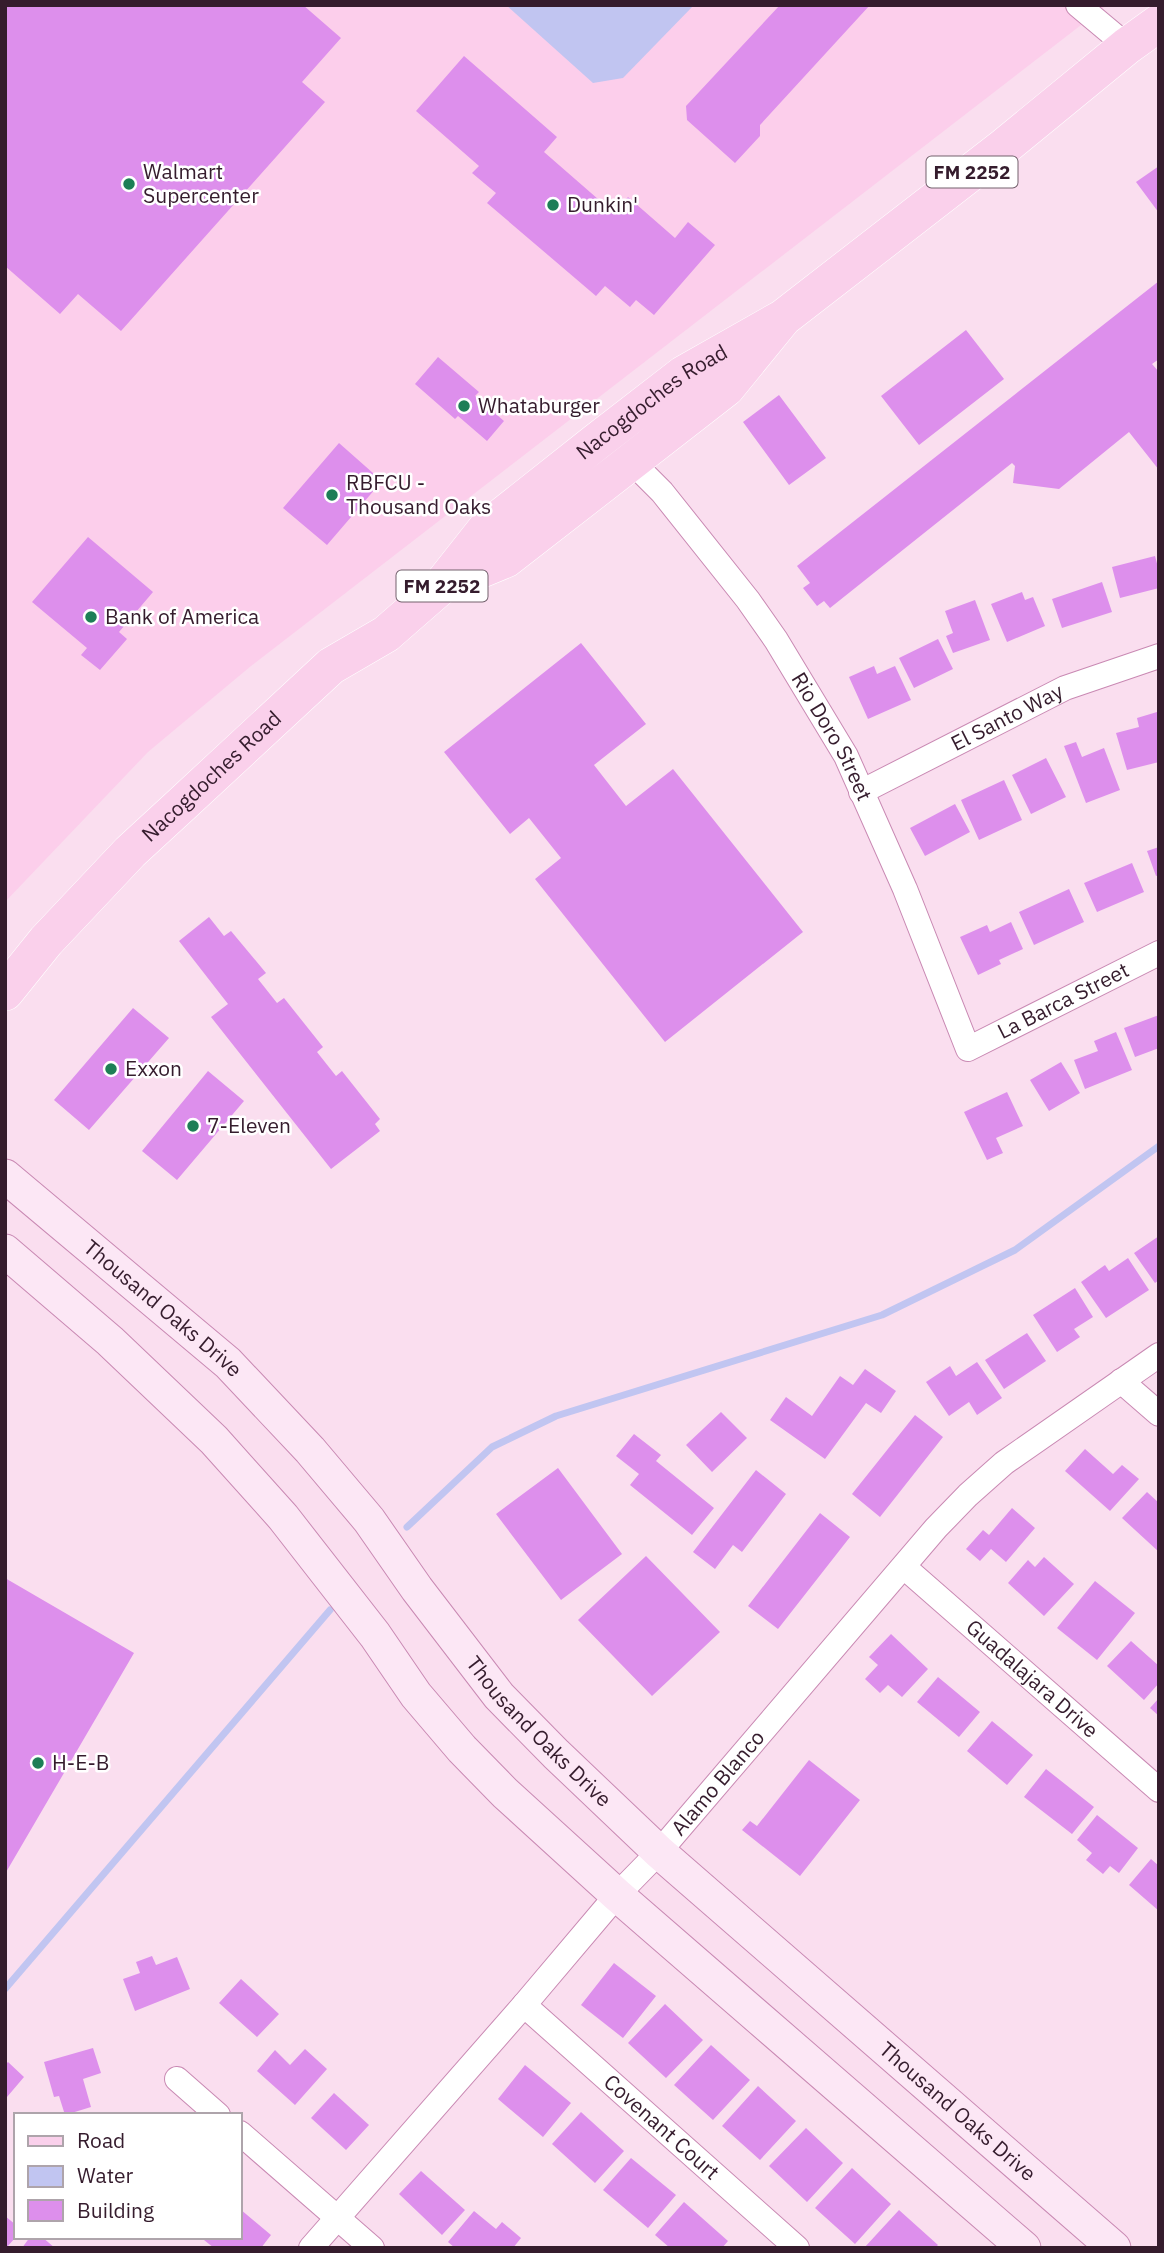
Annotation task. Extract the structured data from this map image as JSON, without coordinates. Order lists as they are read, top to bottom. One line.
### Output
{"streets":{"main road":["FM 2252","Nacogdoches Road","Thousand Oaks Drive"],"street":["El Santo Way","Rio Doro Street","La Barca Street","Guadalajara Drive","Alamo Blanco","Covenant Court"]},"crossings":[["Nacogdoches Road","Rio Doro Street"],["El Santo Way","Rio Doro Street"],["Rio Doro Street","La Barca Street"],["Thousand Oaks Drive","Alamo Blanco"],["Guadalajara Drive","Alamo Blanco"],["Alamo Blanco","Covenant Court"]],"places":["Walmart Supercenter","Dunkin'","Whataburger","RBFCU - Thousand Oaks","Bank of America","Exxon","7-Eleven","H-E-B"],"legend":["Road","Water","Building"]}
